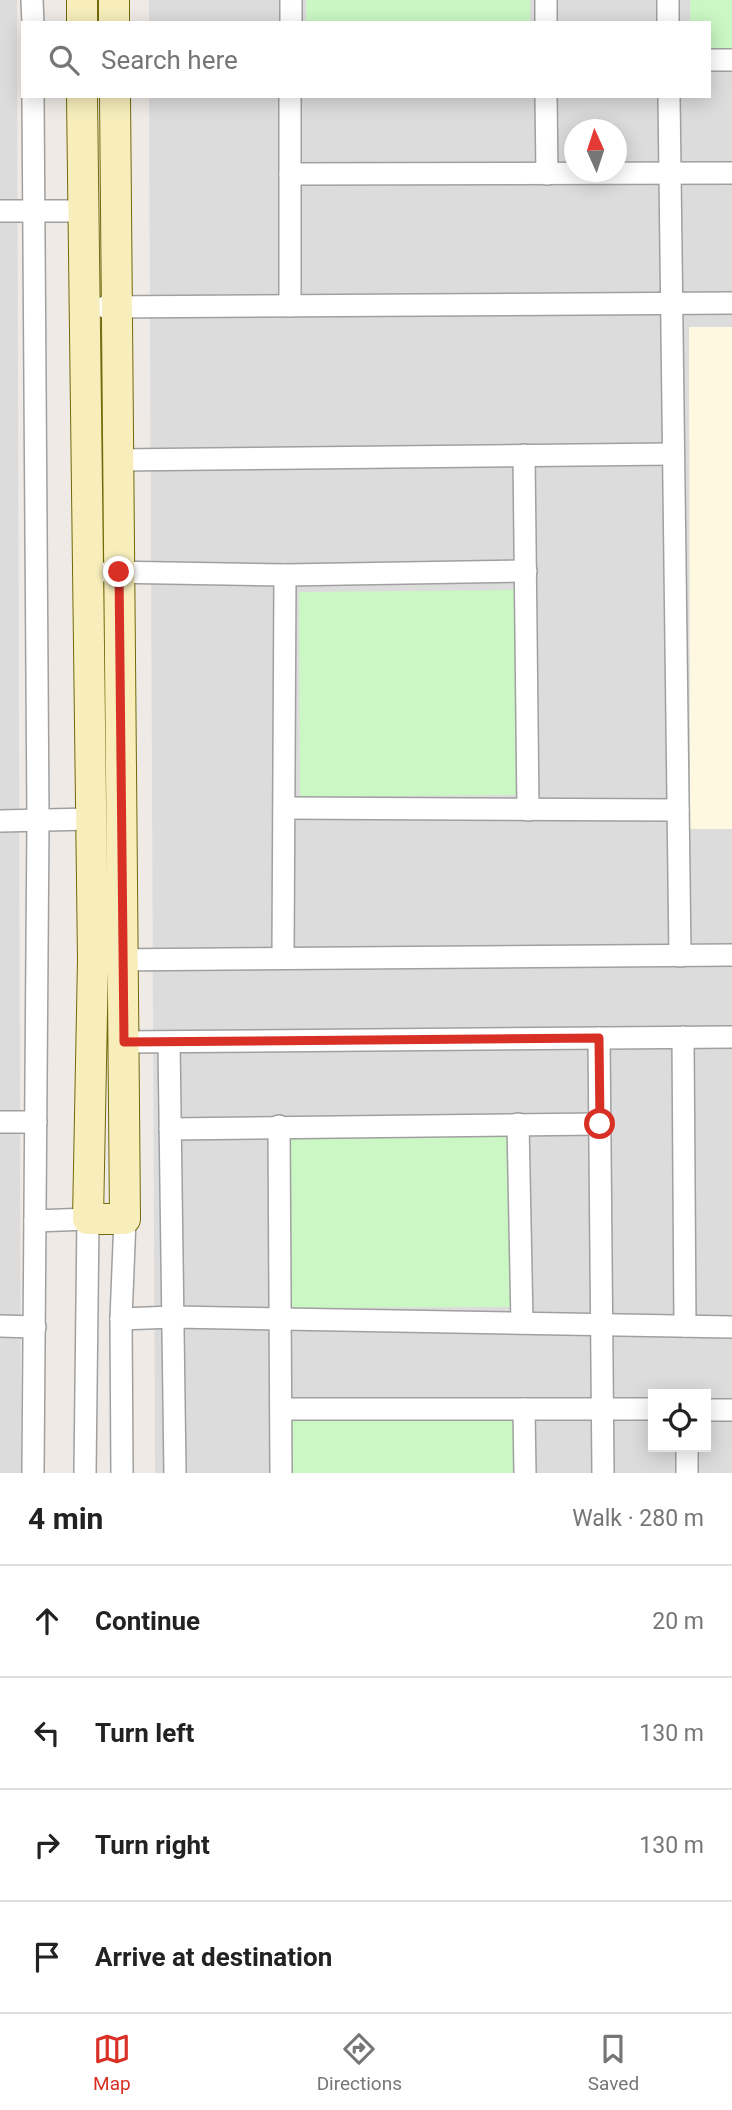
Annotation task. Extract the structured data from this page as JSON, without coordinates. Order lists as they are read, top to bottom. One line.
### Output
{"north":"top","page":{"search":"Search here","heading":["4 min","Walk · 280 m"],"list":[["Continue","20 m"],["Turn left","130 m"],["Turn right","130 m"],"Arrive at destination"],"nav":["Map","Directions","Saved"]}}
